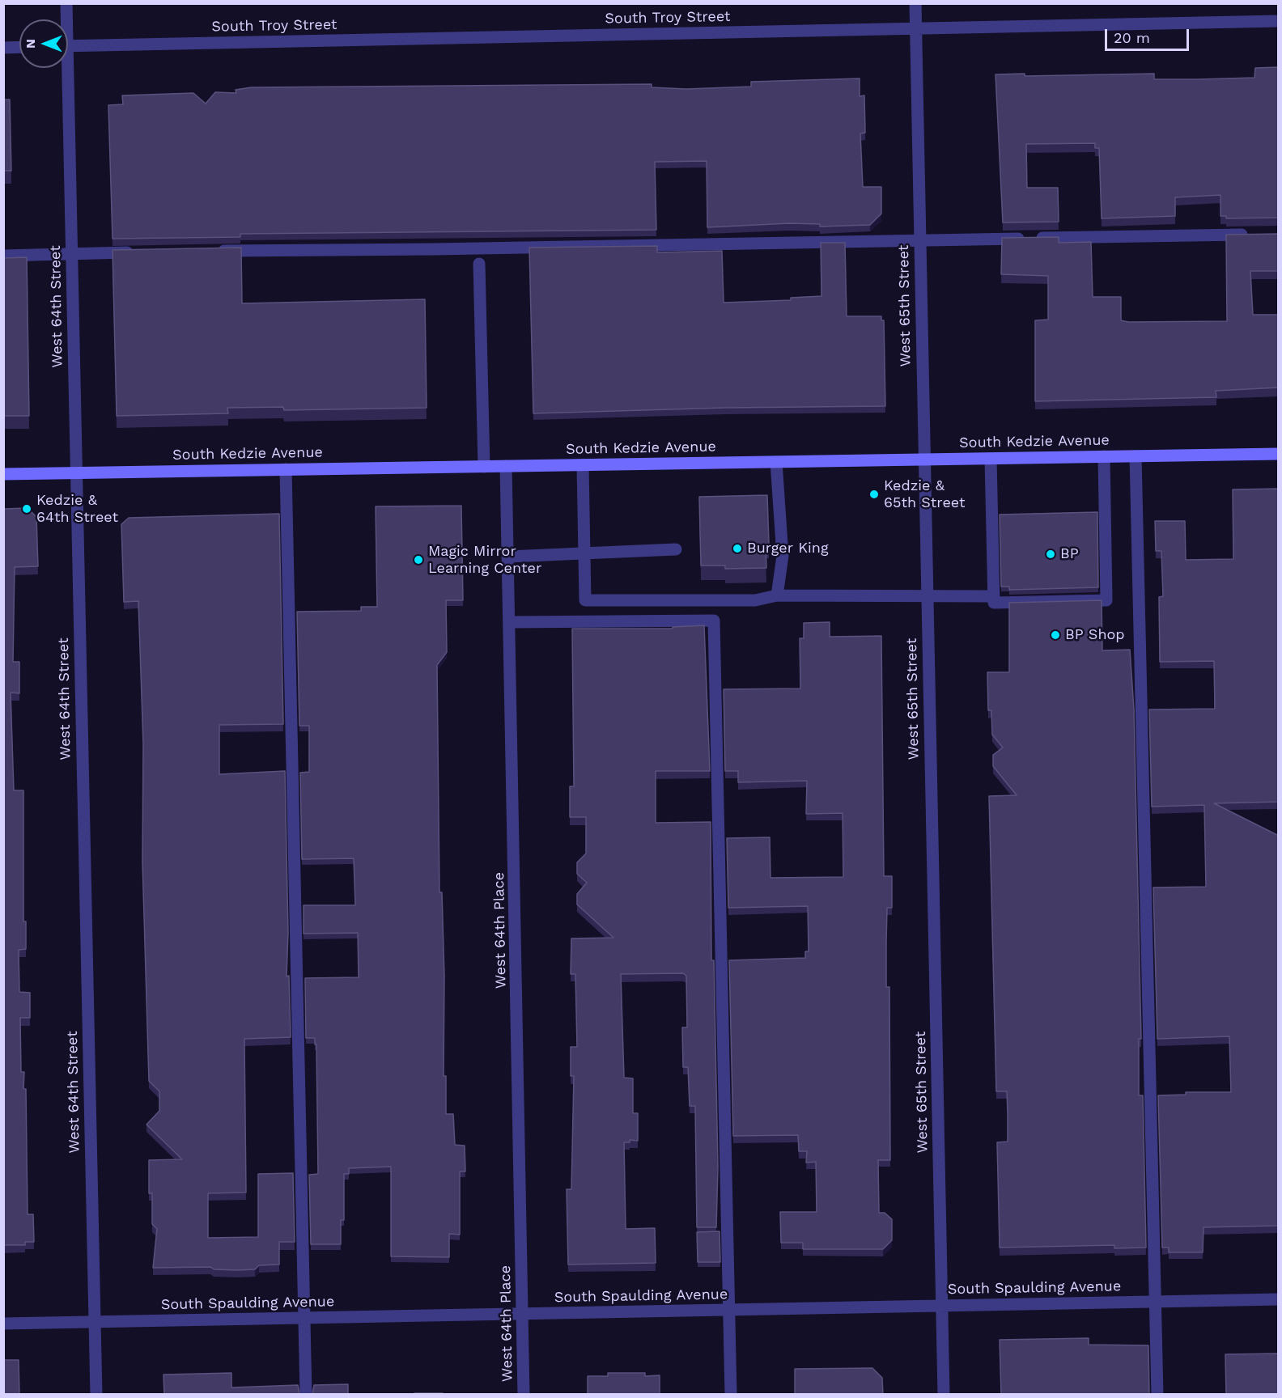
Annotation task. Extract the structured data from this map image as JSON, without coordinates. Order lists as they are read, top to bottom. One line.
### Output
{"streets":{"main road":["South Kedzie Avenue"],"street":["South Troy Street","West 65th Street","West 64th Street","West 64th Place","South Spaulding Avenue"]},"crossings":[["South Troy Street","West 65th Street"],["West 65th Street","South Kedzie Avenue"],["West 65th Street","South Spaulding Avenue"],["West 64th Street","South Kedzie Avenue"],["West 64th Street","South Spaulding Avenue"],["South Kedzie Avenue","West 64th Place"],["West 64th Place","South Spaulding Avenue"]],"places":["Kedzie & 65th Street","Kedzie & 64th Street","Burger King","BP","Magic Mirror Learning Center","BP Shop"],"scale_bar":"20 m","north":"left"}
